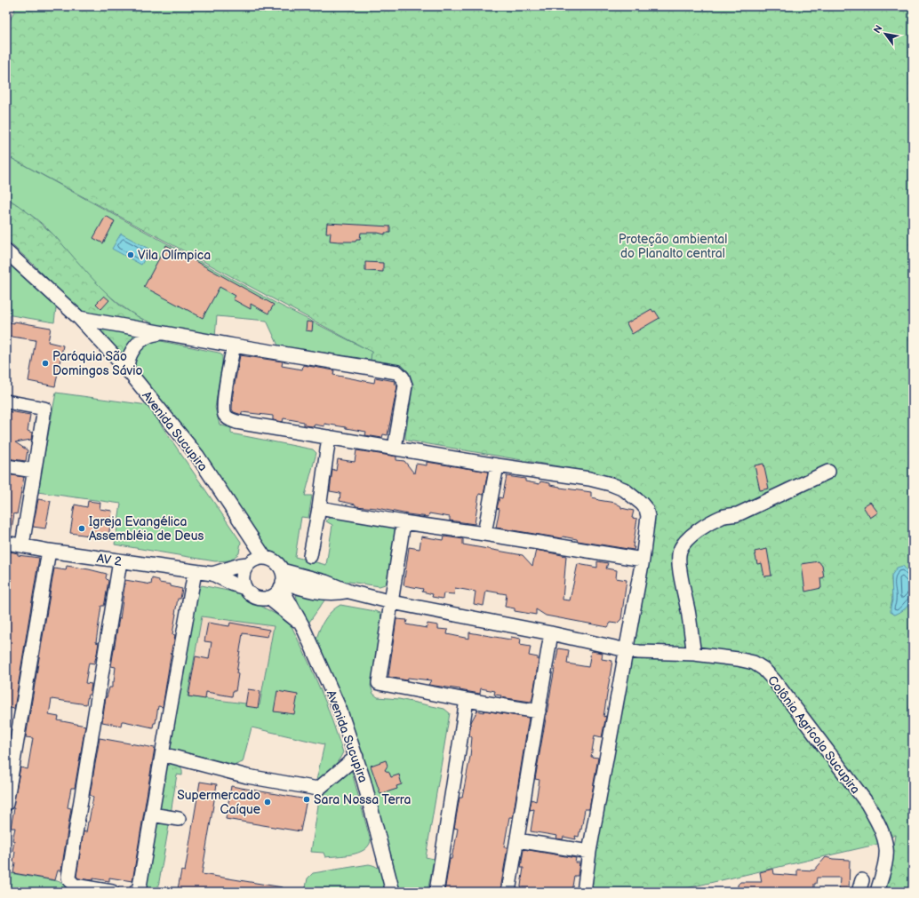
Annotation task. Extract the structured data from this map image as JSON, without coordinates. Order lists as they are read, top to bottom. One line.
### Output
{"streets":{"street":["Avenida Sucupira","AV 2","Colônia Agrícola Sucupira"]},"crossings":[["Avenida Sucupira","AV 2"],["Avenida Sucupira","Colônia Agrícola Sucupira"],["AV 2","Colônia Agrícola Sucupira"]],"parks":["Proteção ambiental do Planalto central"],"places":["Vila Olímpica","Paróquia São Domingos Sávio","Igreja Evangélica Assembléia de Deus","Sara Nossa Terra","Supermercado Caíque"],"north":"top left"}
